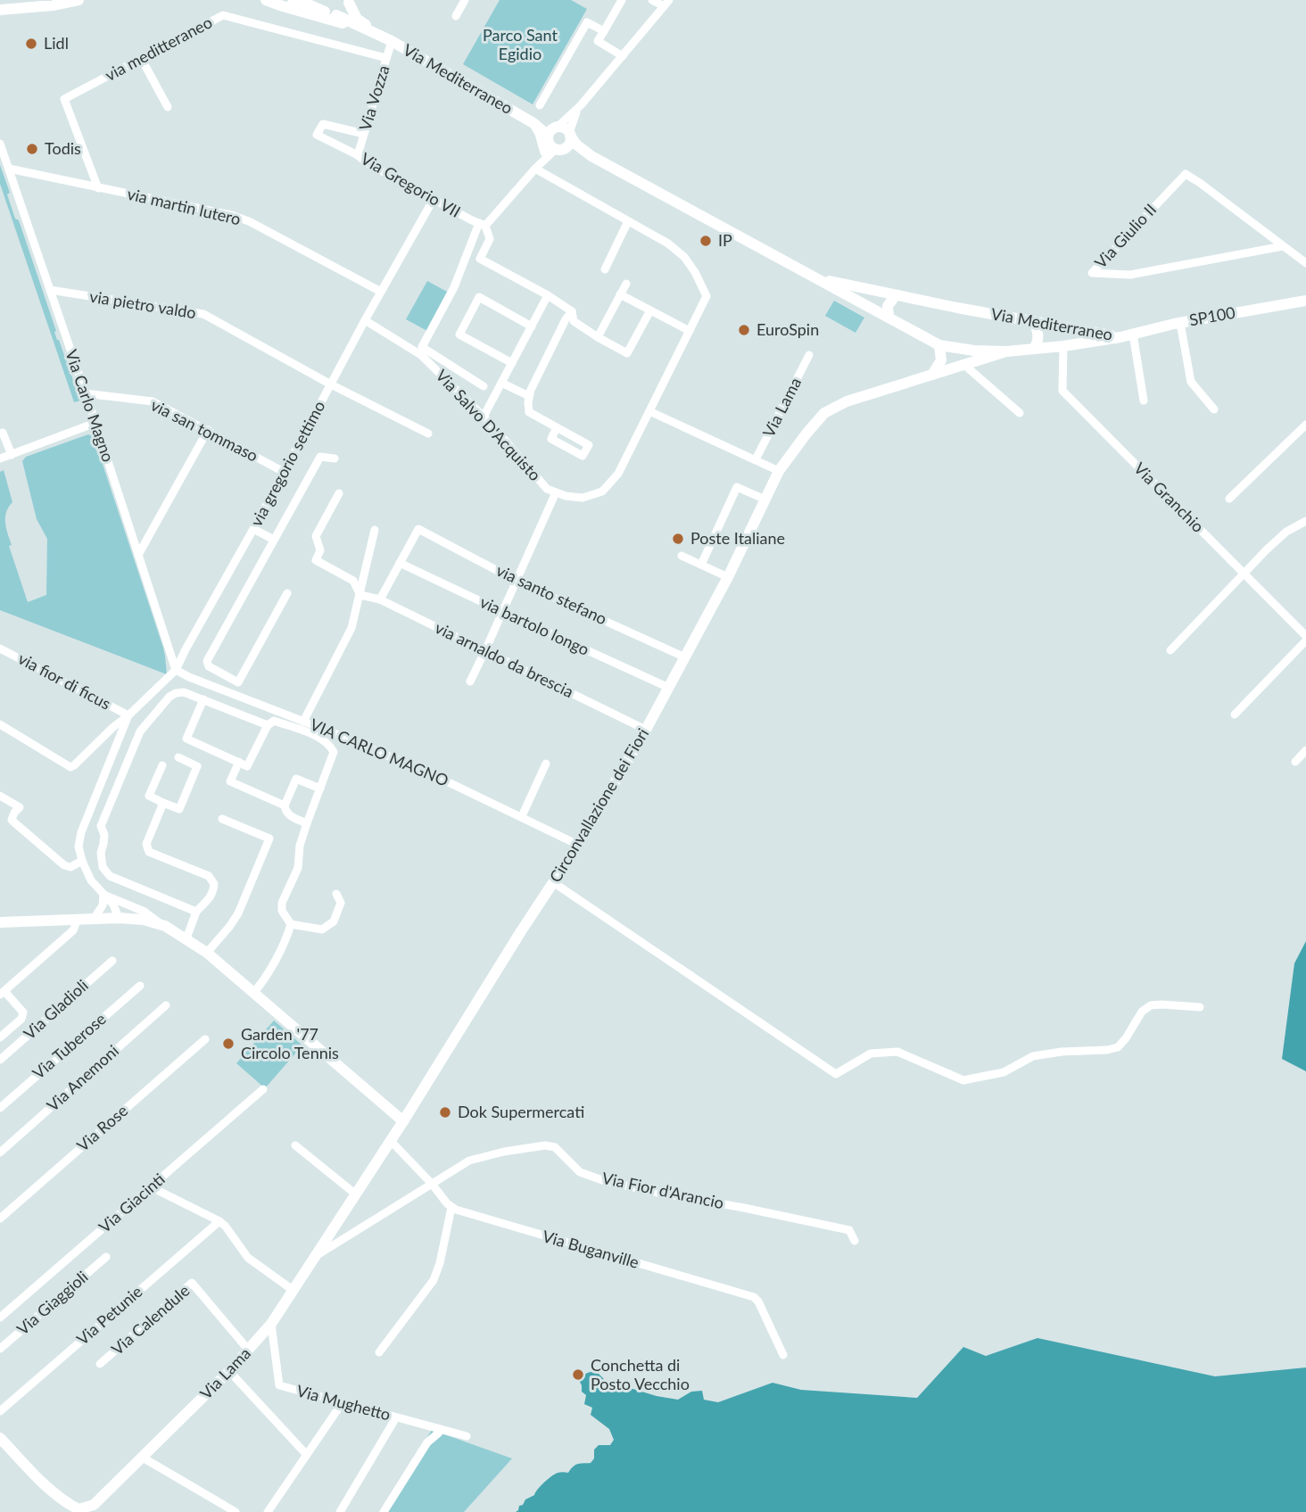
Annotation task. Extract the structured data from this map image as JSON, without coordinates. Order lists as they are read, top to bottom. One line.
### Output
{"streets":{"street":["via meditteraneo","Via Mediterraneo","Via Vozza","Via Gregorio VII","via martin lutero","Via Giulio II","via pietro valdo","SP100","Via Carlo Magno","Via Lama","Via Salvo D'Acquisto","via san tommaso","via gregorio settimo","Via Granchio","via santo stefano","via bartolo longo","via arnaldo da brescia","via fior di ficus","VIA CARLO MAGNO","Circonvallazione dei Fiori","Via Gladioli","Via Tuberose","Via Anemoni","Via Rose","Via Fior d'Arancio","Via Giacinti","Via Buganville","Via Giaggioli","Via Petunie","Via Calendule","Via Mughetto"]},"crossings":[["via meditteraneo","Via Vozza"],["via meditteraneo","via martin lutero"],["Via Mediterraneo","Via Vozza"],["Via Mediterraneo","SP100"],["Via Mediterraneo","Via Granchio"],["Via Mediterraneo","Circonvallazione dei Fiori"],["Via Vozza","Via Gregorio VII"],["Via Gregorio VII","via gregorio settimo"],["via martin lutero","Via Carlo Magno"],["via martin lutero","via gregorio settimo"],["via pietro valdo","Via Carlo Magno"],["via pietro valdo","via gregorio settimo"],["Via Carlo Magno","via san tommaso"],["Via Carlo Magno","via gregorio settimo"],["Via Carlo Magno","VIA CARLO MAGNO"],["Via Lama","Circonvallazione dei Fiori"],["Via Lama","Via Fior d'Arancio"],["Via Lama","Via Calendule"],["Via Lama","Via Mughetto"],["Via Salvo D'Acquisto","via gregorio settimo"],["via san tommaso","via gregorio settimo"],["via gregorio settimo","via fior di ficus"],["via gregorio settimo","VIA CARLO MAGNO"],["via santo stefano","via bartolo longo"],["via santo stefano","Circonvallazione dei Fiori"],["via bartolo longo","Circonvallazione dei Fiori"],["via arnaldo da brescia","Circonvallazione dei Fiori"],["VIA CARLO MAGNO","Circonvallazione dei Fiori"]],"parks":["Parco Sant Egidio"],"places":["Lidl","Todis","IP","EuroSpin","Poste Italiane","Garden '77 Circolo Tennis","Dok Supermercati","Conchetta di Posto Vecchio"]}
